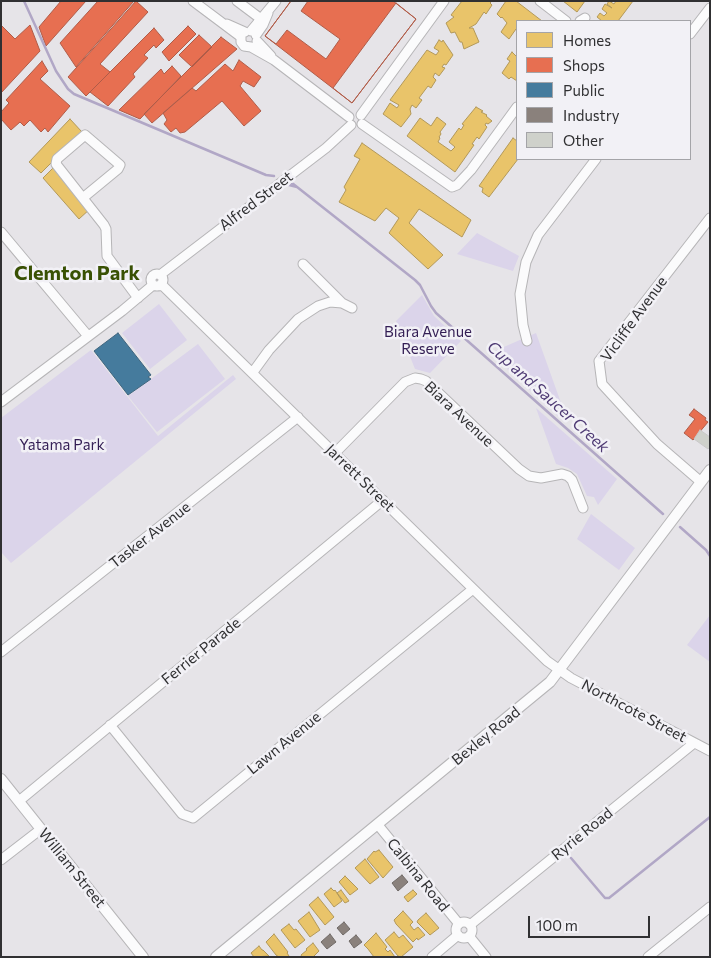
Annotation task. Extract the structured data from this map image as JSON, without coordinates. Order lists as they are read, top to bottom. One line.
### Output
{"streets":{"main road":["Bexley Road","William Street"],"street":["Alfred Street","Vicliffe Avenue","Biara Avenue","Jarrett Street","Tasker Avenue","Ferrier Parade","Northcote Street","Lawn Avenue","Ryrie Road","Calbina Road"]},"crossings":[["Alfred Street","Jarrett Street"],["Vicliffe Avenue","Bexley Road"],["Biara Avenue","Jarrett Street"],["Jarrett Street","Tasker Avenue"],["Jarrett Street","Ferrier Parade"],["Jarrett Street","Northcote Street"],["Jarrett Street","Bexley Road"],["Jarrett Street","Lawn Avenue"],["Ferrier Parade","Lawn Avenue"],["Ferrier Parade","William Street"],["Northcote Street","Bexley Road"],["Northcote Street","Ryrie Road"],["Bexley Road","Calbina Road"],["Ryrie Road","Calbina Road"]],"districts":["Clemton Park"],"water":["Cup and Saucer Creek"],"parks":["Biara Avenue Reserve","Yatama Park"],"legend":["Homes","Shops","Public","Industry","Other"],"scale_bar":"100 m"}
